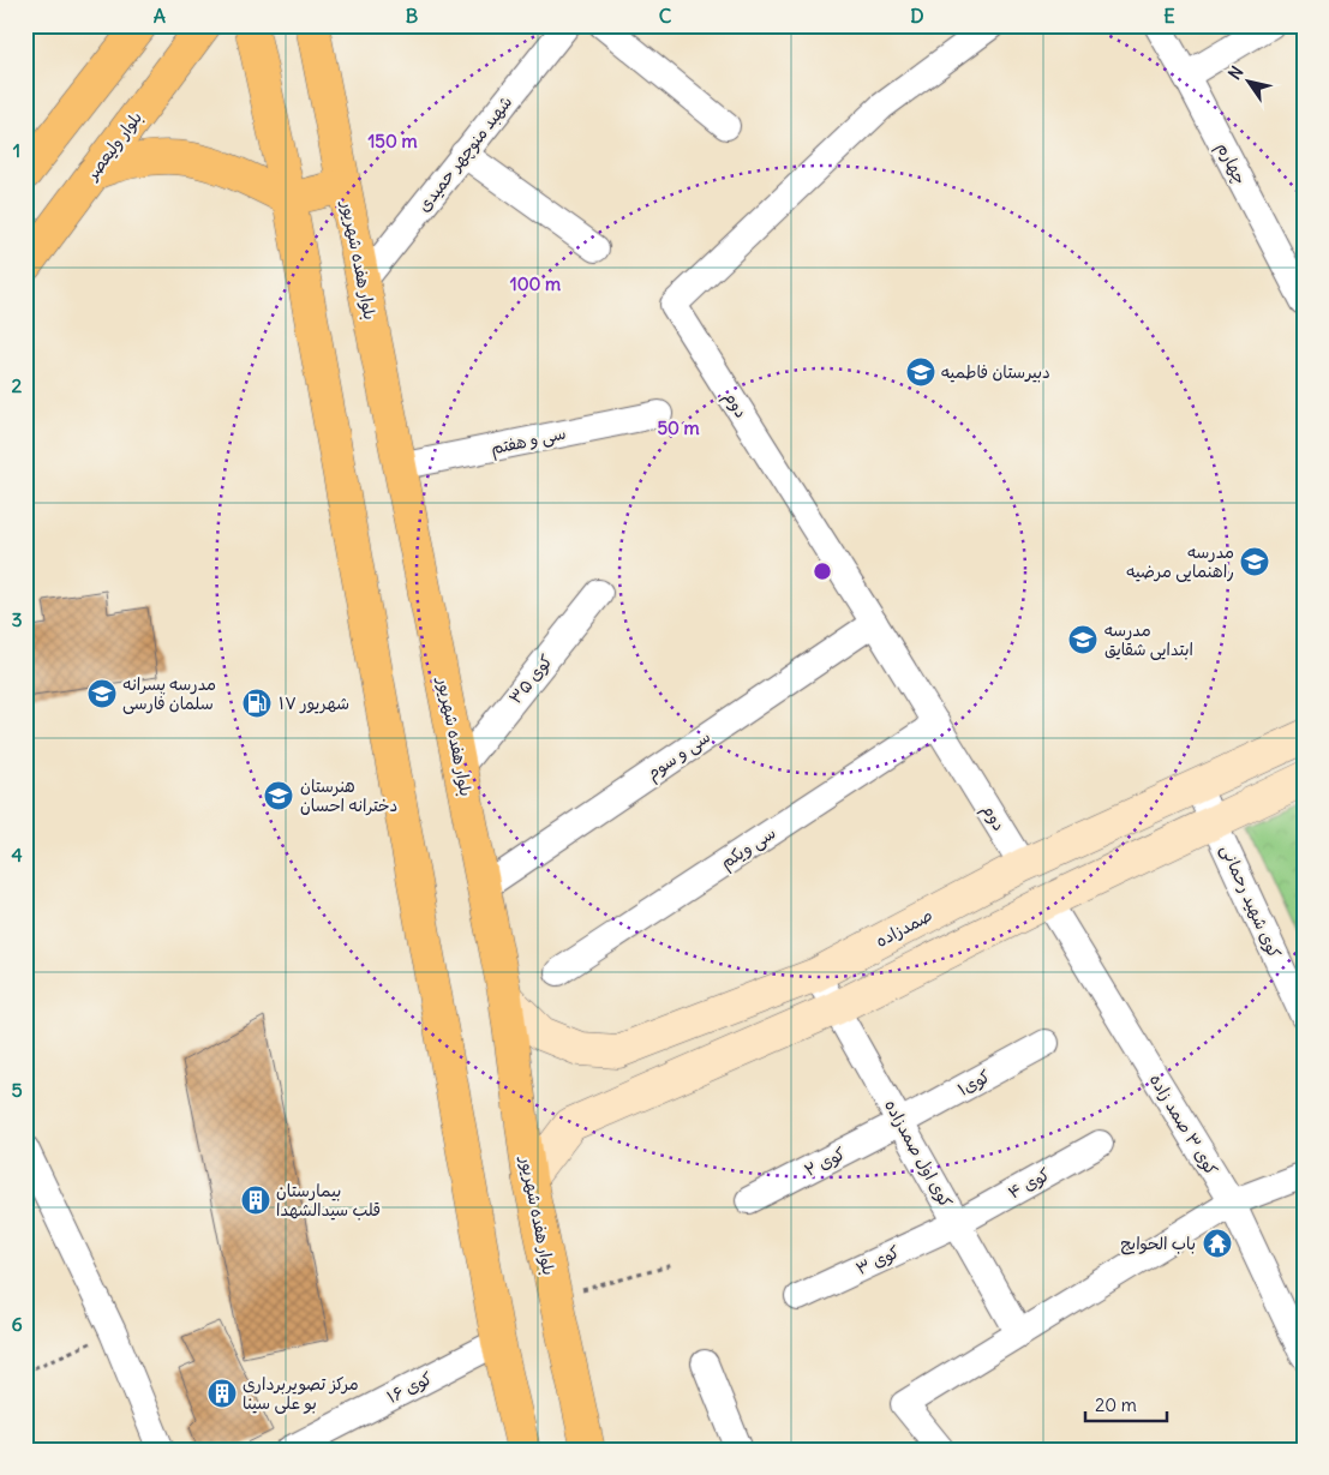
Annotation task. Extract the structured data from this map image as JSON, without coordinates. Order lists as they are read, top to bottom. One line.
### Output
{"streets":{"main road":["بلوار ولیعصر","بلوار هفده شهریور","صمدزاده"],"street":["شهبد منوچهر حمیدی","چهارم","دوم","سی و هفتم","کوی ۳۵","سی و سوم","سی ویکم","کوی شهید رحمانی","کوی۱","کوی ۳ صمد زاده","کوی اول صمدزاده","کوی ۲","کوی ۴","کوی ۳","کوی ۱۶"]},"crossings":[["شهبد منوچهر حمیدی","بلوار هفده شهریور"],["بلوار هفده شهریور","سی و هفتم"],["بلوار هفده شهریور","کوی ۳۵"],["بلوار هفده شهریور","سی و سوم"],["بلوار هفده شهریور","صمدزاده"],["دوم","سی و سوم"],["دوم","سی ویکم"],["دوم","صمدزاده"],["کوی شهید رحمانی","صمدزاده"],["صمدزاده","کوی اول صمدزاده"],["کوی۱","کوی اول صمدزاده"],["کوی۱","کوی ۲"],["کوی اول صمدزاده","کوی ۲"],["کوی اول صمدزاده","کوی ۴"],["کوی اول صمدزاده","کوی ۳"],["کوی ۴","کوی ۳"]],"places":{"school or university":["دبیرستان فاطمیه","مدرسه راهنمایی مرضیه","مدرسه ابتدایی شقایق","مدرسه پسرانه سلمان فارسی","هنرستان دخترانه احسان"],"fuel station":["۱۷ شهریور"],"building":["بیمارستان قلب سیدالشهدا","مرکز تصویربرداری بو علی سینا"],"temple":["باب الحوایج"]},"scale_bar":"20 m","north":"top left","grid":{"columns":["A","B","C","D","E"],"rows":["1","2","3","4","5","6"]},"rings":["150 m","100 m","50 m"]}
